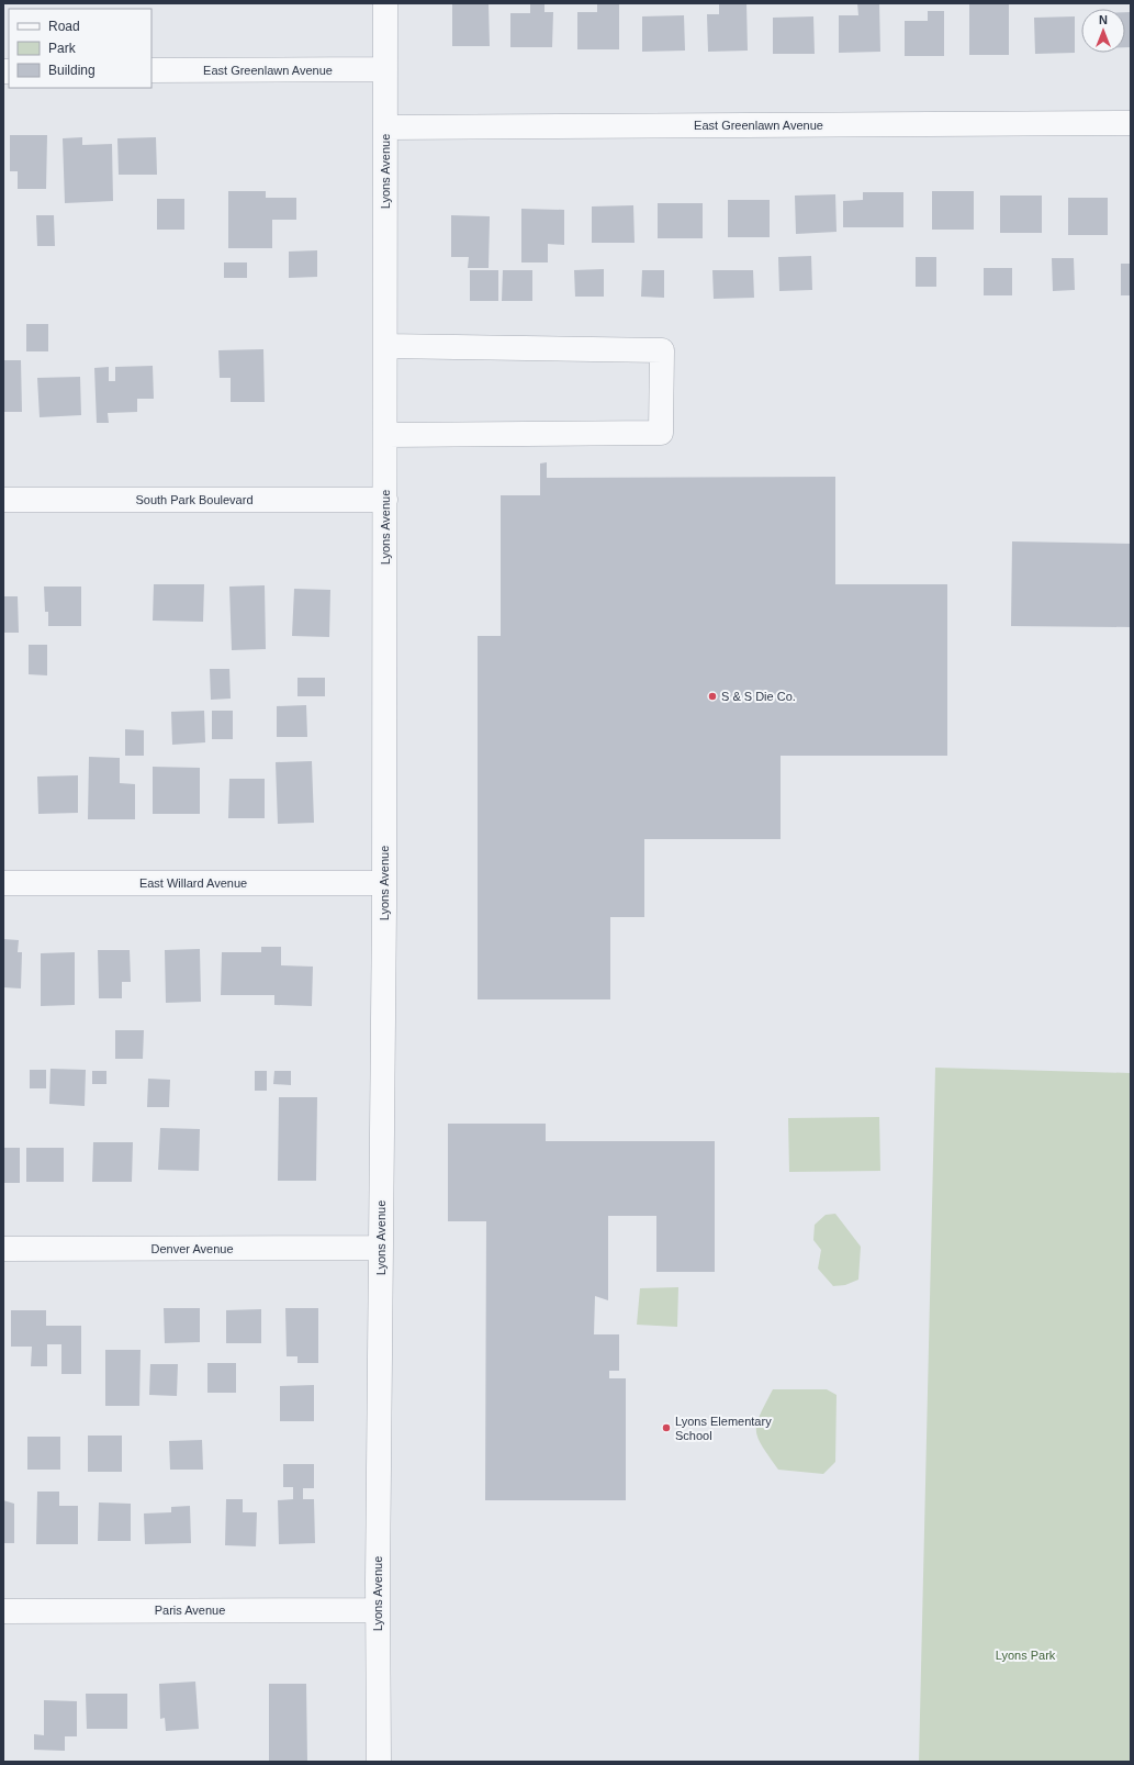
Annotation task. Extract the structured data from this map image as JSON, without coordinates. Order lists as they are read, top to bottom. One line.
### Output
{"streets":{"street":["East Greenlawn Avenue","Lyons Avenue","South Park Boulevard","East Willard Avenue","Denver Avenue","Paris Avenue"]},"crossings":[["East Greenlawn Avenue","Lyons Avenue"],["Lyons Avenue","South Park Boulevard"],["Lyons Avenue","East Willard Avenue"],["Lyons Avenue","Denver Avenue"],["Lyons Avenue","Paris Avenue"]],"parks":["Lyons Park"],"places":["S & S Die Co.","Lyons Elementary School"],"legend":["Road","Park","Building"],"north":"top"}
